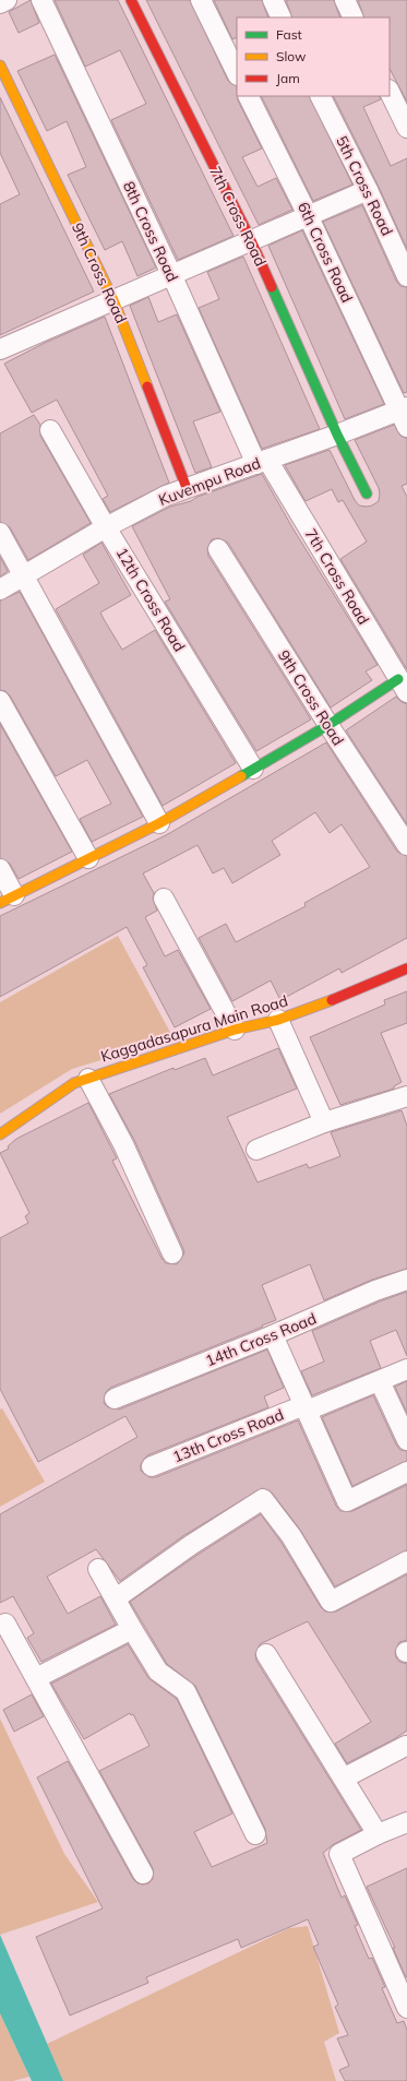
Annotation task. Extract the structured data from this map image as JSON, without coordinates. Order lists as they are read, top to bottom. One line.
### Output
{"streets":{"street":["5th Cross Road","7th Cross Road","8th Cross Road","6th Cross Road","9th Cross Road","Kuvempu Road","12th Cross Road","Kaggadasapura Main Road","14th Cross Road","13th Cross Road"]},"crossings":[["7th Cross Road","8th Cross Road"],["7th Cross Road","Kuvempu Road"],["8th Cross Road","Kuvempu Road"],["6th Cross Road","Kuvempu Road"],["9th Cross Road","Kuvempu Road"],["Kuvempu Road","12th Cross Road"]],"legend":["Fast","Slow","Jam"]}
